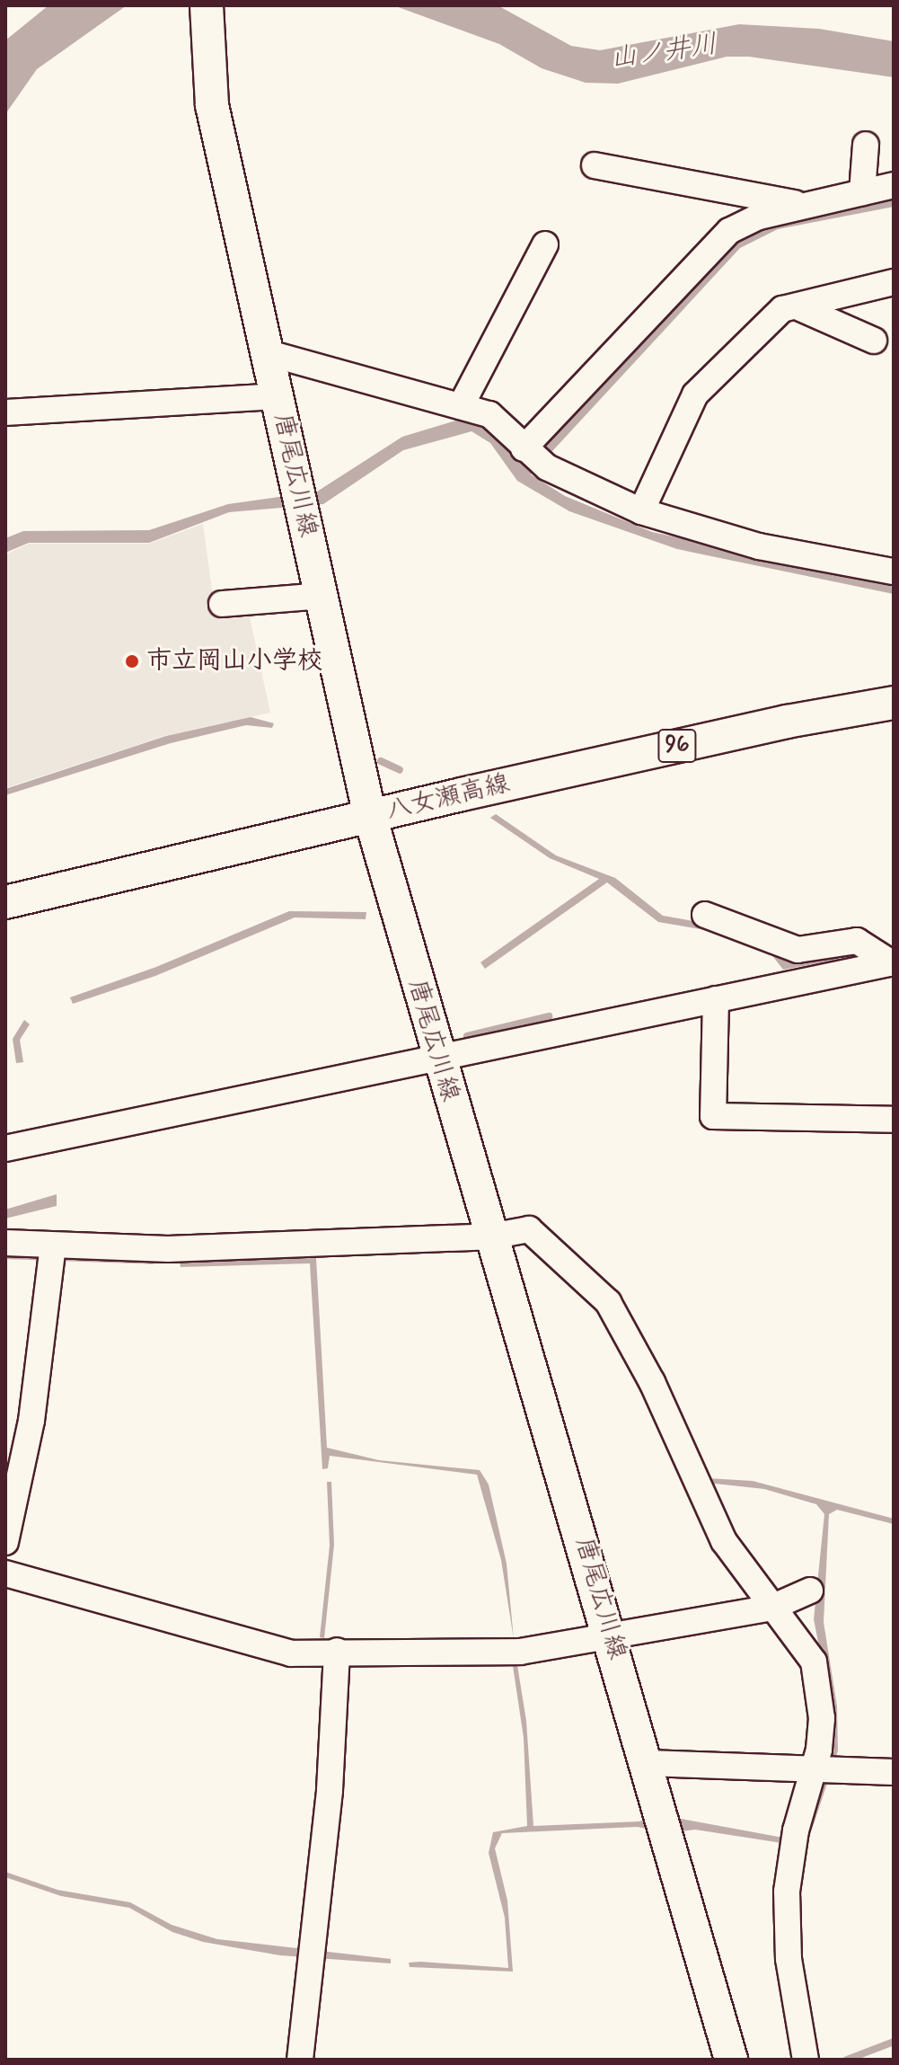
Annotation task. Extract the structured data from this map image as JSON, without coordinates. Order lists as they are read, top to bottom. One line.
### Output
{"streets":{"main road":["唐尾広川線","96","八女瀬高線"]},"crossings":[["唐尾広川線","八女瀬高線"]],"water":["山ノ井川"],"places":["市立岡山小学校"]}
